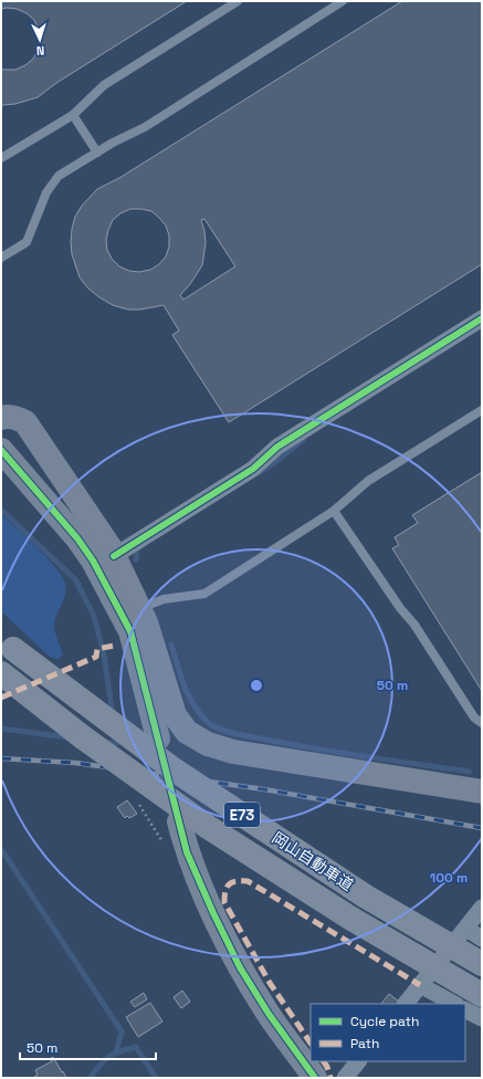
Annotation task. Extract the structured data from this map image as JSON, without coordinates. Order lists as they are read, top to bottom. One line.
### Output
{"streets":{"highway":["E73","岡山自動車道"]},"legend":["Cycle path","Path"],"scale_bar":"50 m","north":"bottom","rings":["50 m","100 m"]}
